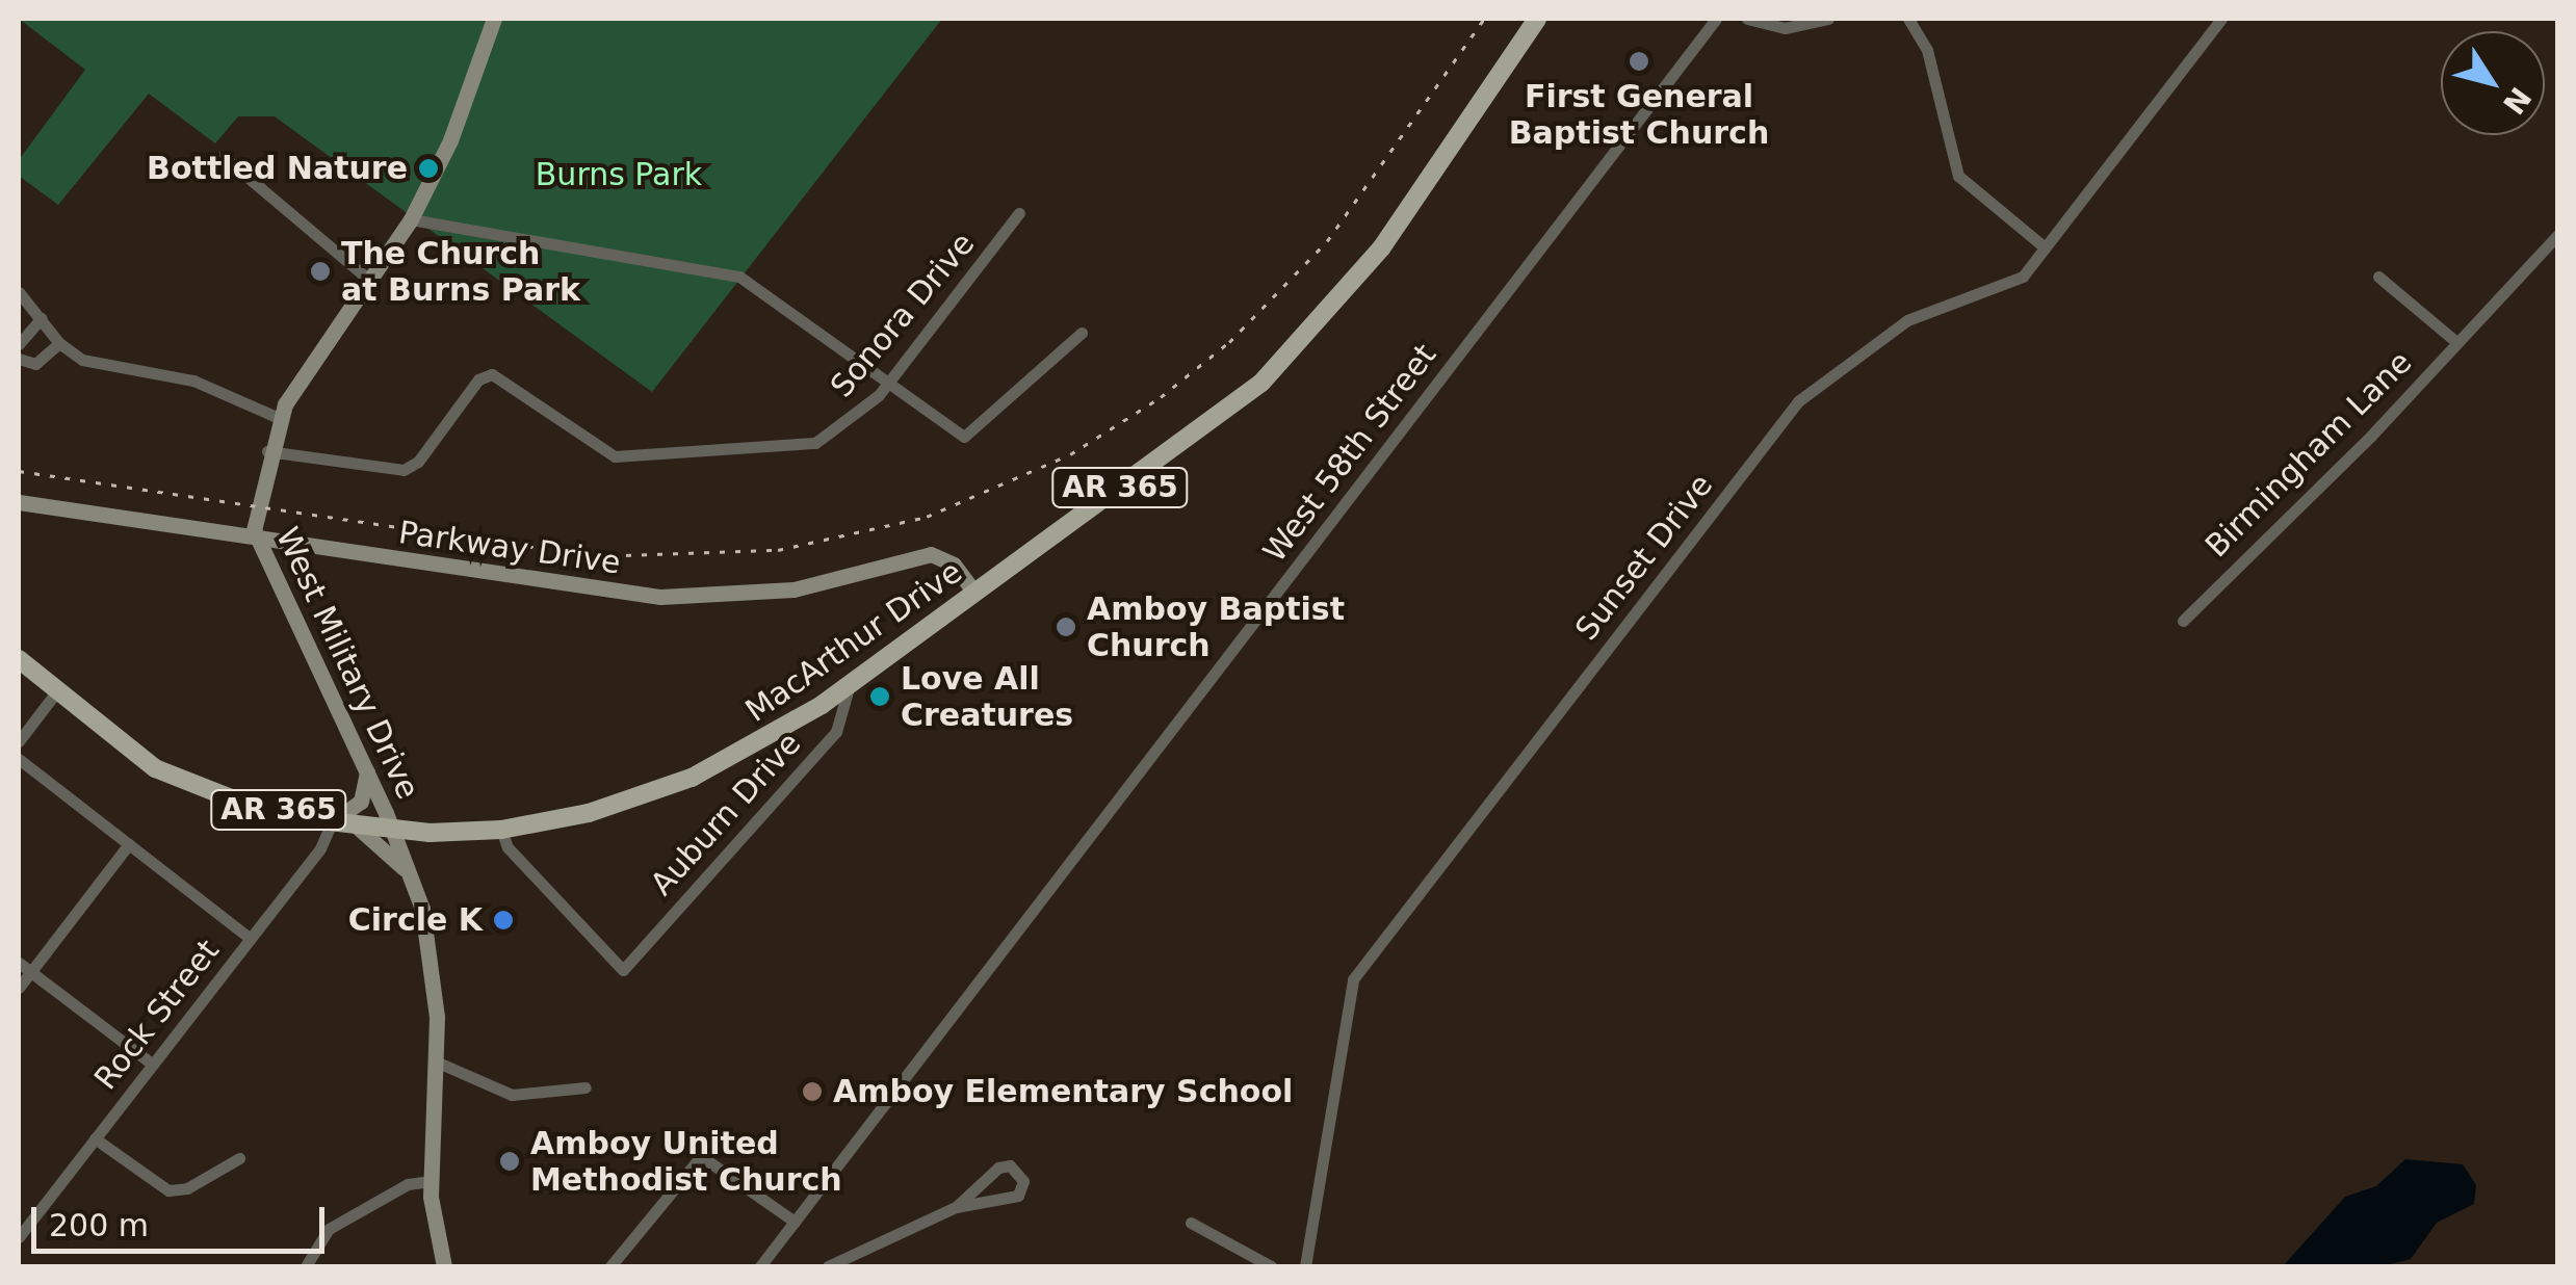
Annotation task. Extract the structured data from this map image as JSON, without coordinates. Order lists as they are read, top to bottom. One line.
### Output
{"streets":{"main road":["AR 365","MacArthur Drive"],"street":["Sonora Drive","West 58th Street","Birmingham Lane","Parkway Drive","Sunset Drive","West Military Drive","Auburn Drive","Rock Street"]},"crossings":[["Sonora Drive","West Military Drive"],["Parkway Drive","MacArthur Drive"],["Parkway Drive","West Military Drive"],["MacArthur Drive","West Military Drive"],["MacArthur Drive","Auburn Drive"],["MacArthur Drive","Rock Street"]],"parks":["Burns Park"],"places":["First General Baptist Church","Bottled Nature","The Church at Burns Park","Amboy Baptist Church","Love All Creatures","Circle K","Amboy Elementary School","Amboy United Methodist Church"],"scale_bar":"200 m","north":"bottom right"}
